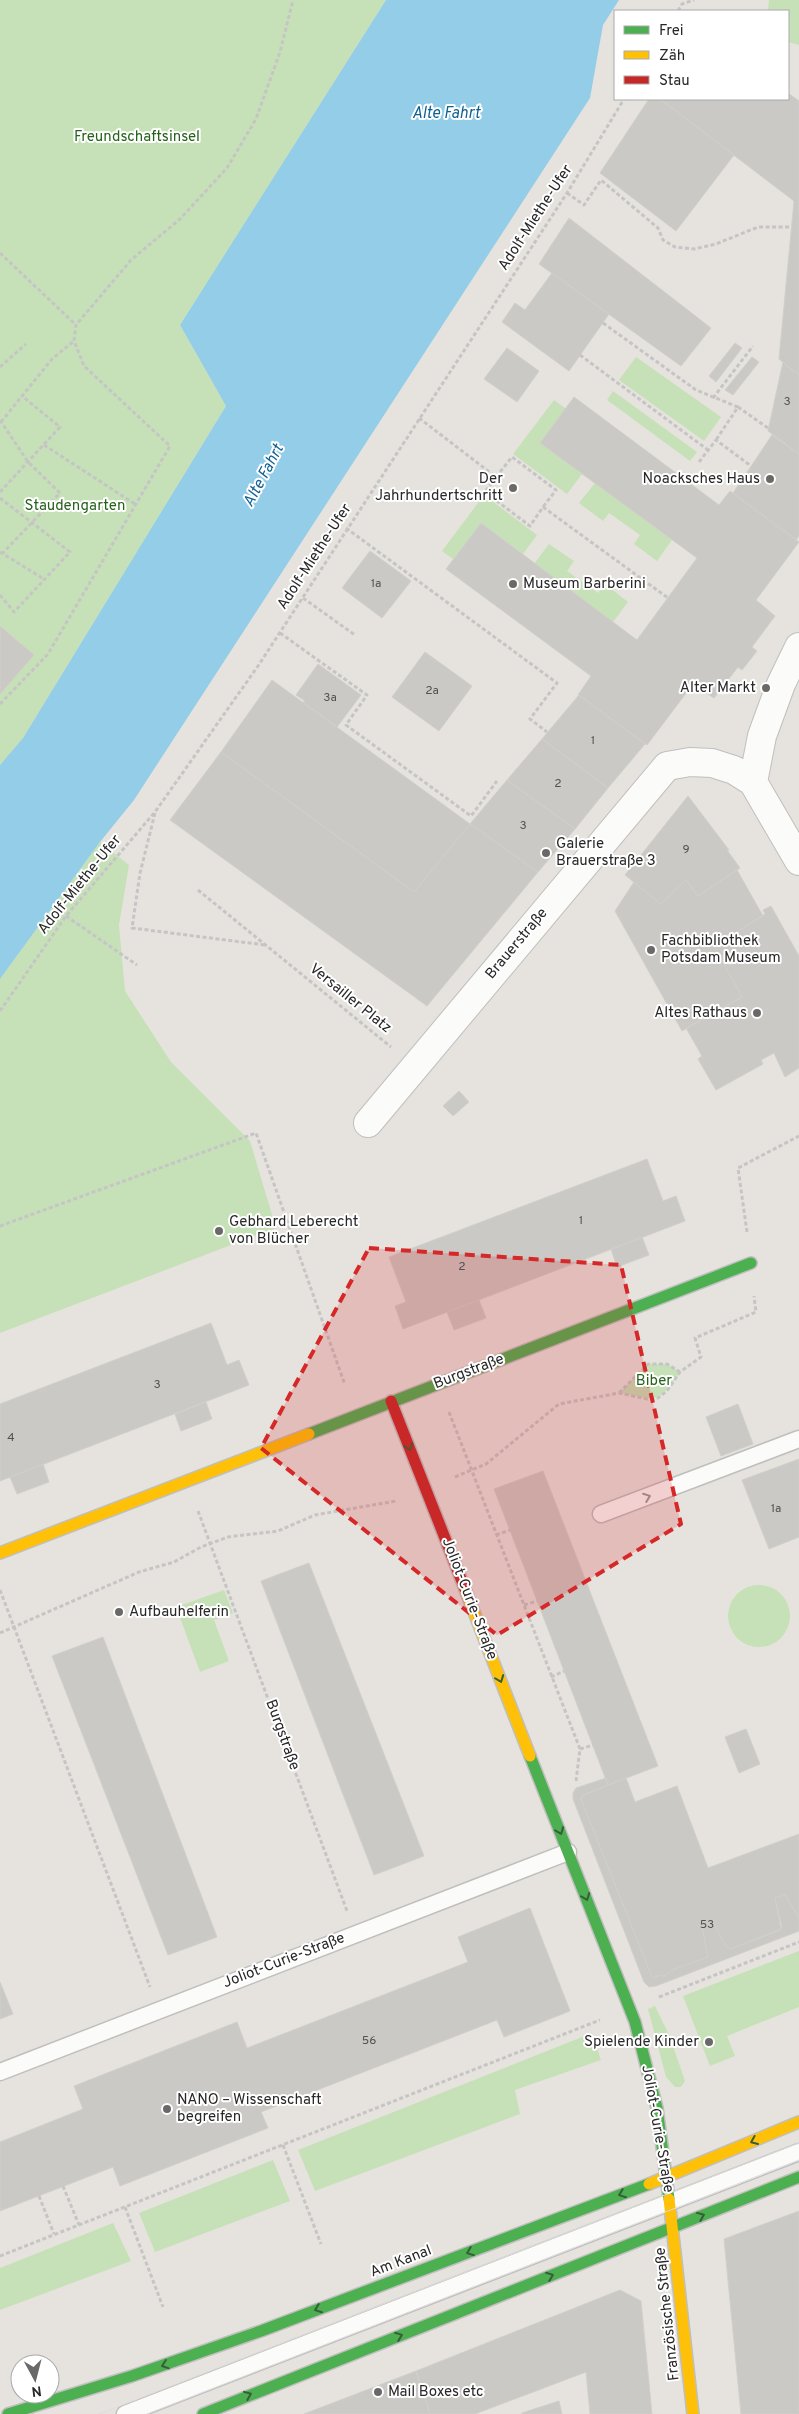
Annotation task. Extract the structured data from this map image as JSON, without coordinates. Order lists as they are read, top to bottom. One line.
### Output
{"streets":{"street":["Brauerstraße","Burgstraße","Joliot-Curie-Straße","Am Kanal","Französische Straße"],"path":["Adolf-Miethe-Ufer","Versailler Platz"]},"crossings":[["Brauerstraße","Versailler Platz"],["Burgstraße","Joliot-Curie-Straße"],["Joliot-Curie-Straße","Am Kanal"],["Joliot-Curie-Straße","Französische Straße"]],"one_way":["Joliot-Curie-Straße"],"water":["Alte Fahrt"],"parks":["Freundschaftsinsel","Staudengarten","Biber"],"places":["Noacksches Haus","Der Jahrhundertschritt","Museum Barberini","Alter Markt","Galerie Brauerstraße 3","Fachbibliothek Potsdam Museum","Altes Rathaus","Gebhard Leberecht von Blücher","Aufbauhelferin","Spielende Kinder","NANO – Wissenschaft begreifen","Mail Boxes etc"],"house_numbers":["3","1a","2a","3a","1","2","3","9","1","2","3","4","1a","53","56"],"legend":["Frei","Zäh","Stau"],"north":"bottom"}
